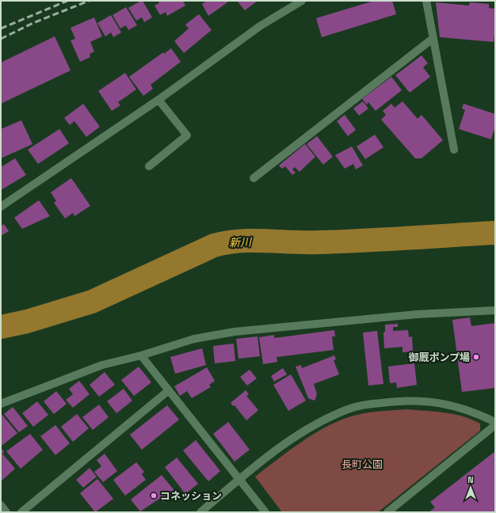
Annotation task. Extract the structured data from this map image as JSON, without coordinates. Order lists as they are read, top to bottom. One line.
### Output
{"water":["新川"],"parks":["長町公園"],"places":["御厩ポンプ場","コネッション"],"north":"top"}
